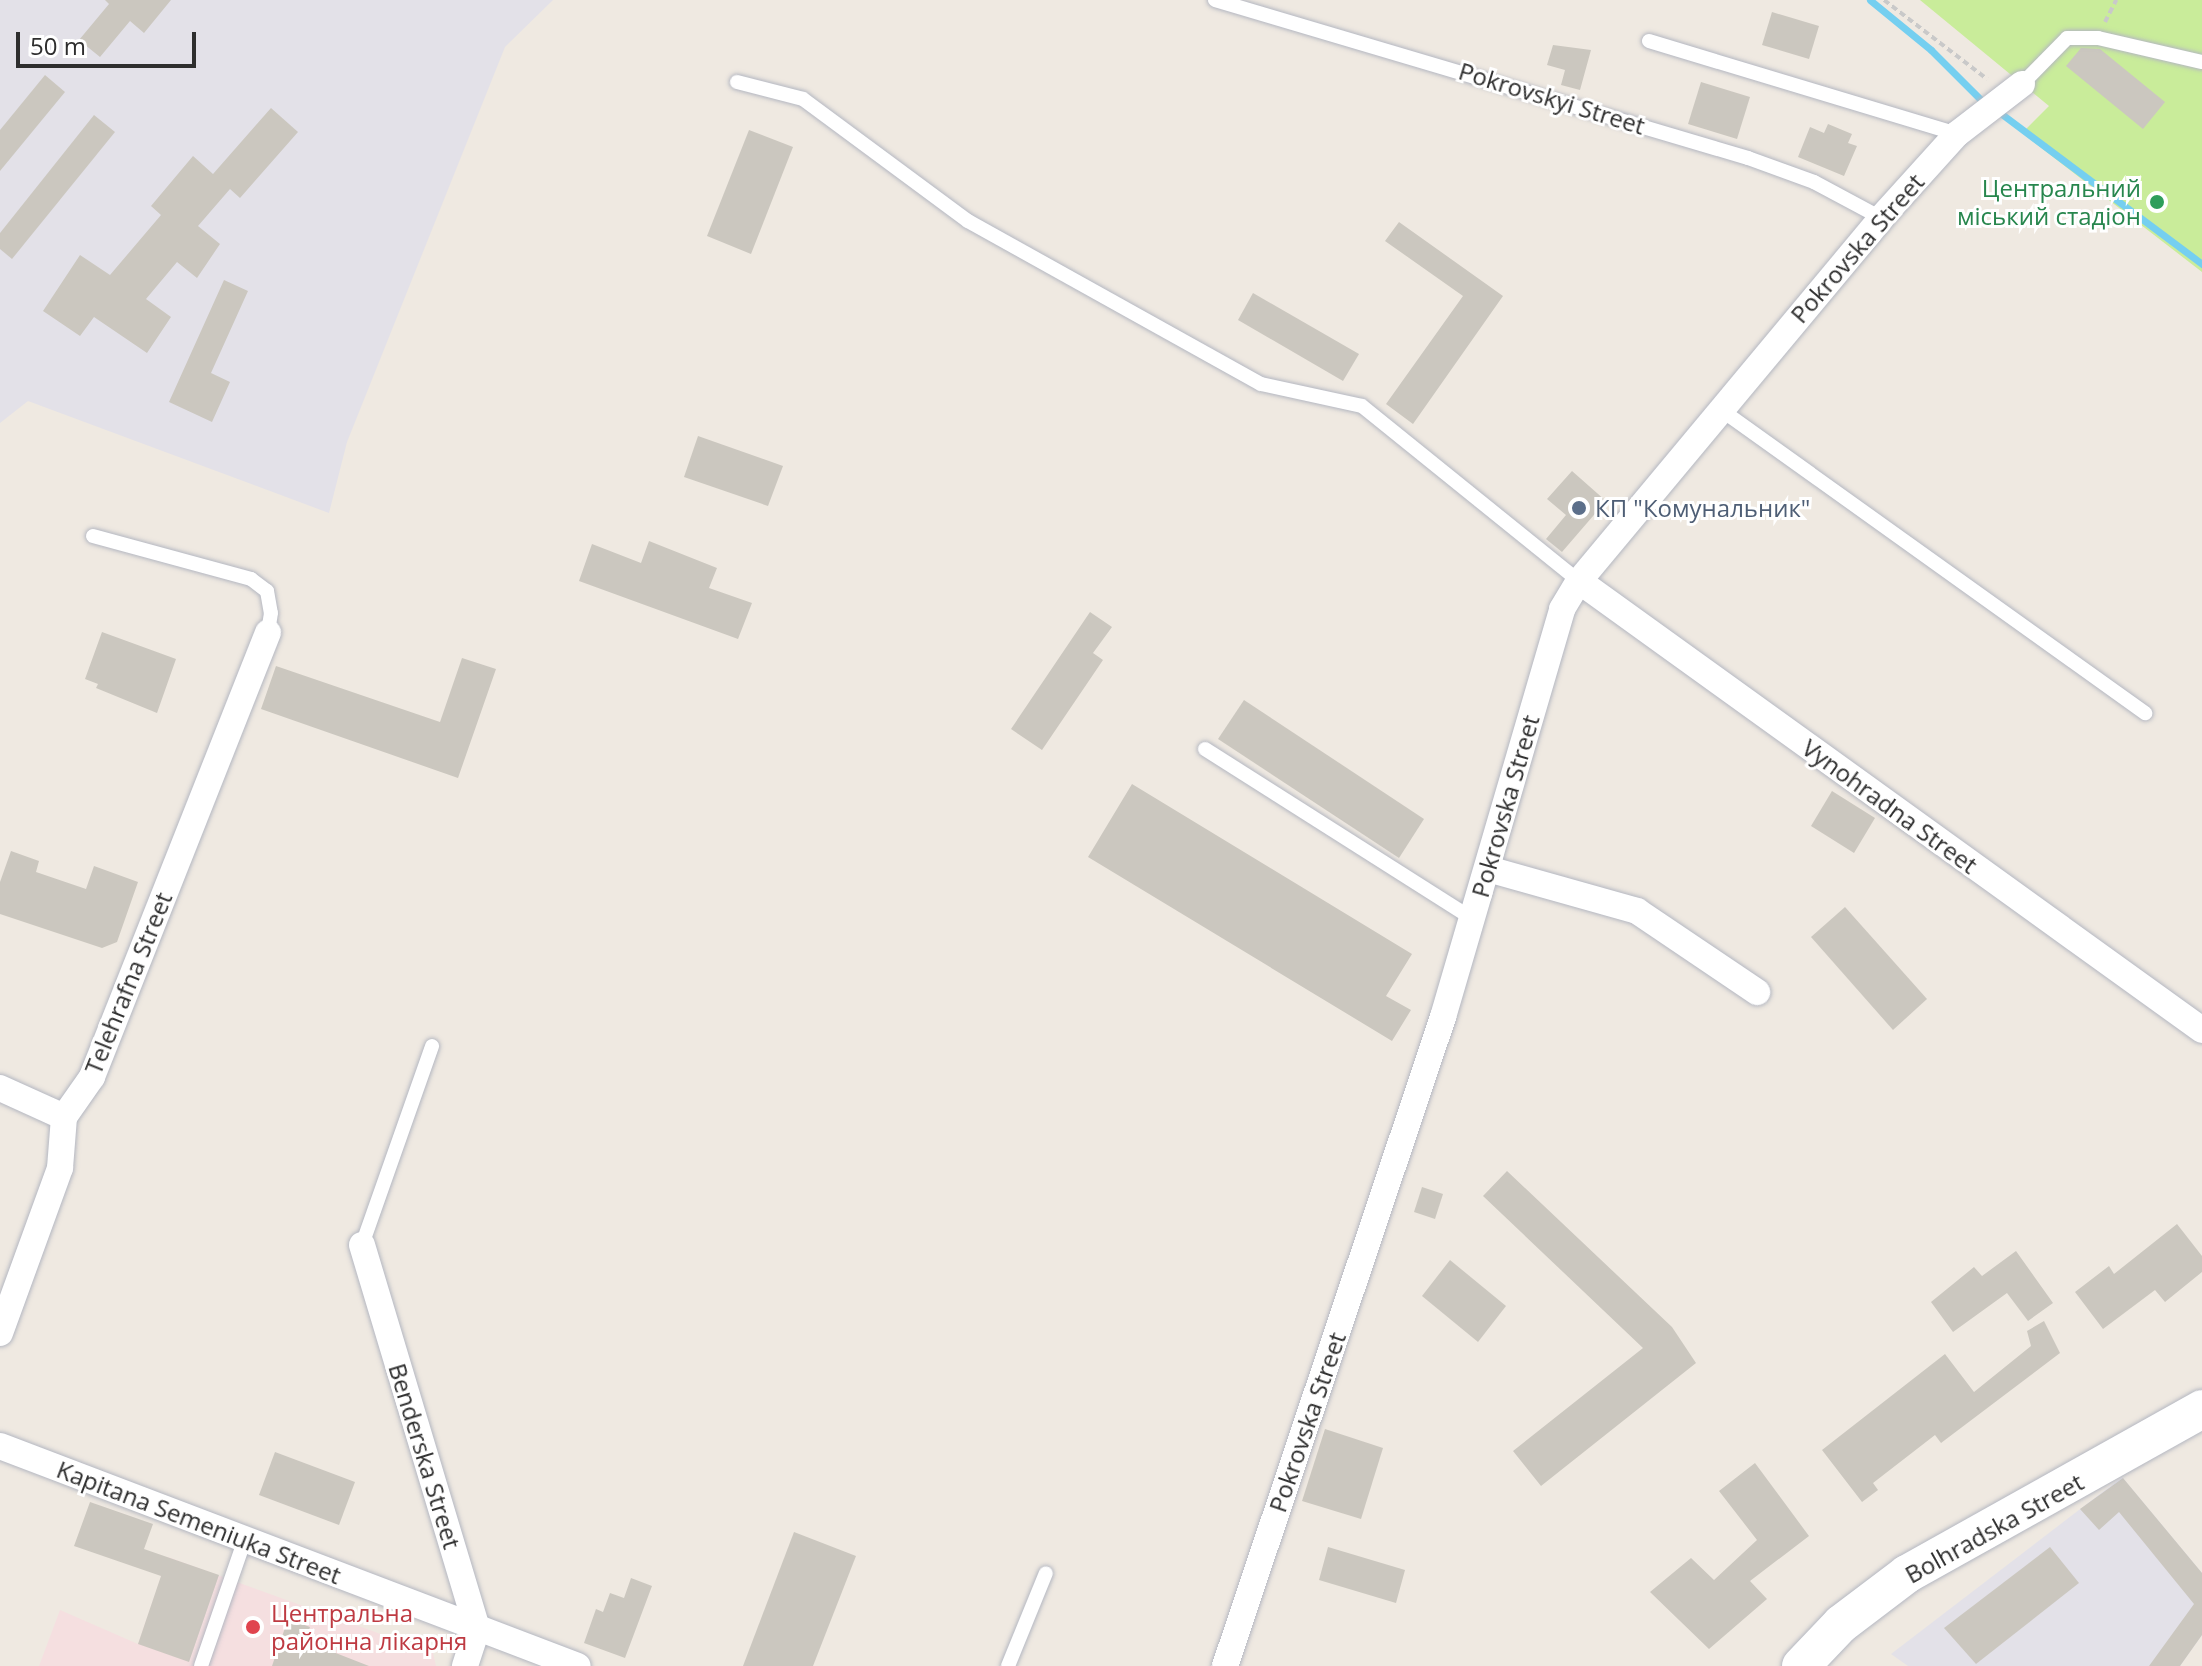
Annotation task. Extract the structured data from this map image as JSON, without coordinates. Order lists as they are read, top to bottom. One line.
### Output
{"streets":{"main road":["Bolhradska Street"],"street":["Pokrovska Street","Vynohradna Street","Telehrafna Street","Benderska Street","Kapitana Semeniuka Street"],"lane":["Pokrovskyi Street"]},"crossings":[["Pokrovskyi Street","Pokrovska Street"],["Pokrovska Street","Vynohradna Street"],["Benderska Street","Kapitana Semeniuka Street"]],"places":["Центральний міський стадіон","КП \"Комунальник\"","Центральна районна лікарня"],"scale_bar":"50 m"}
